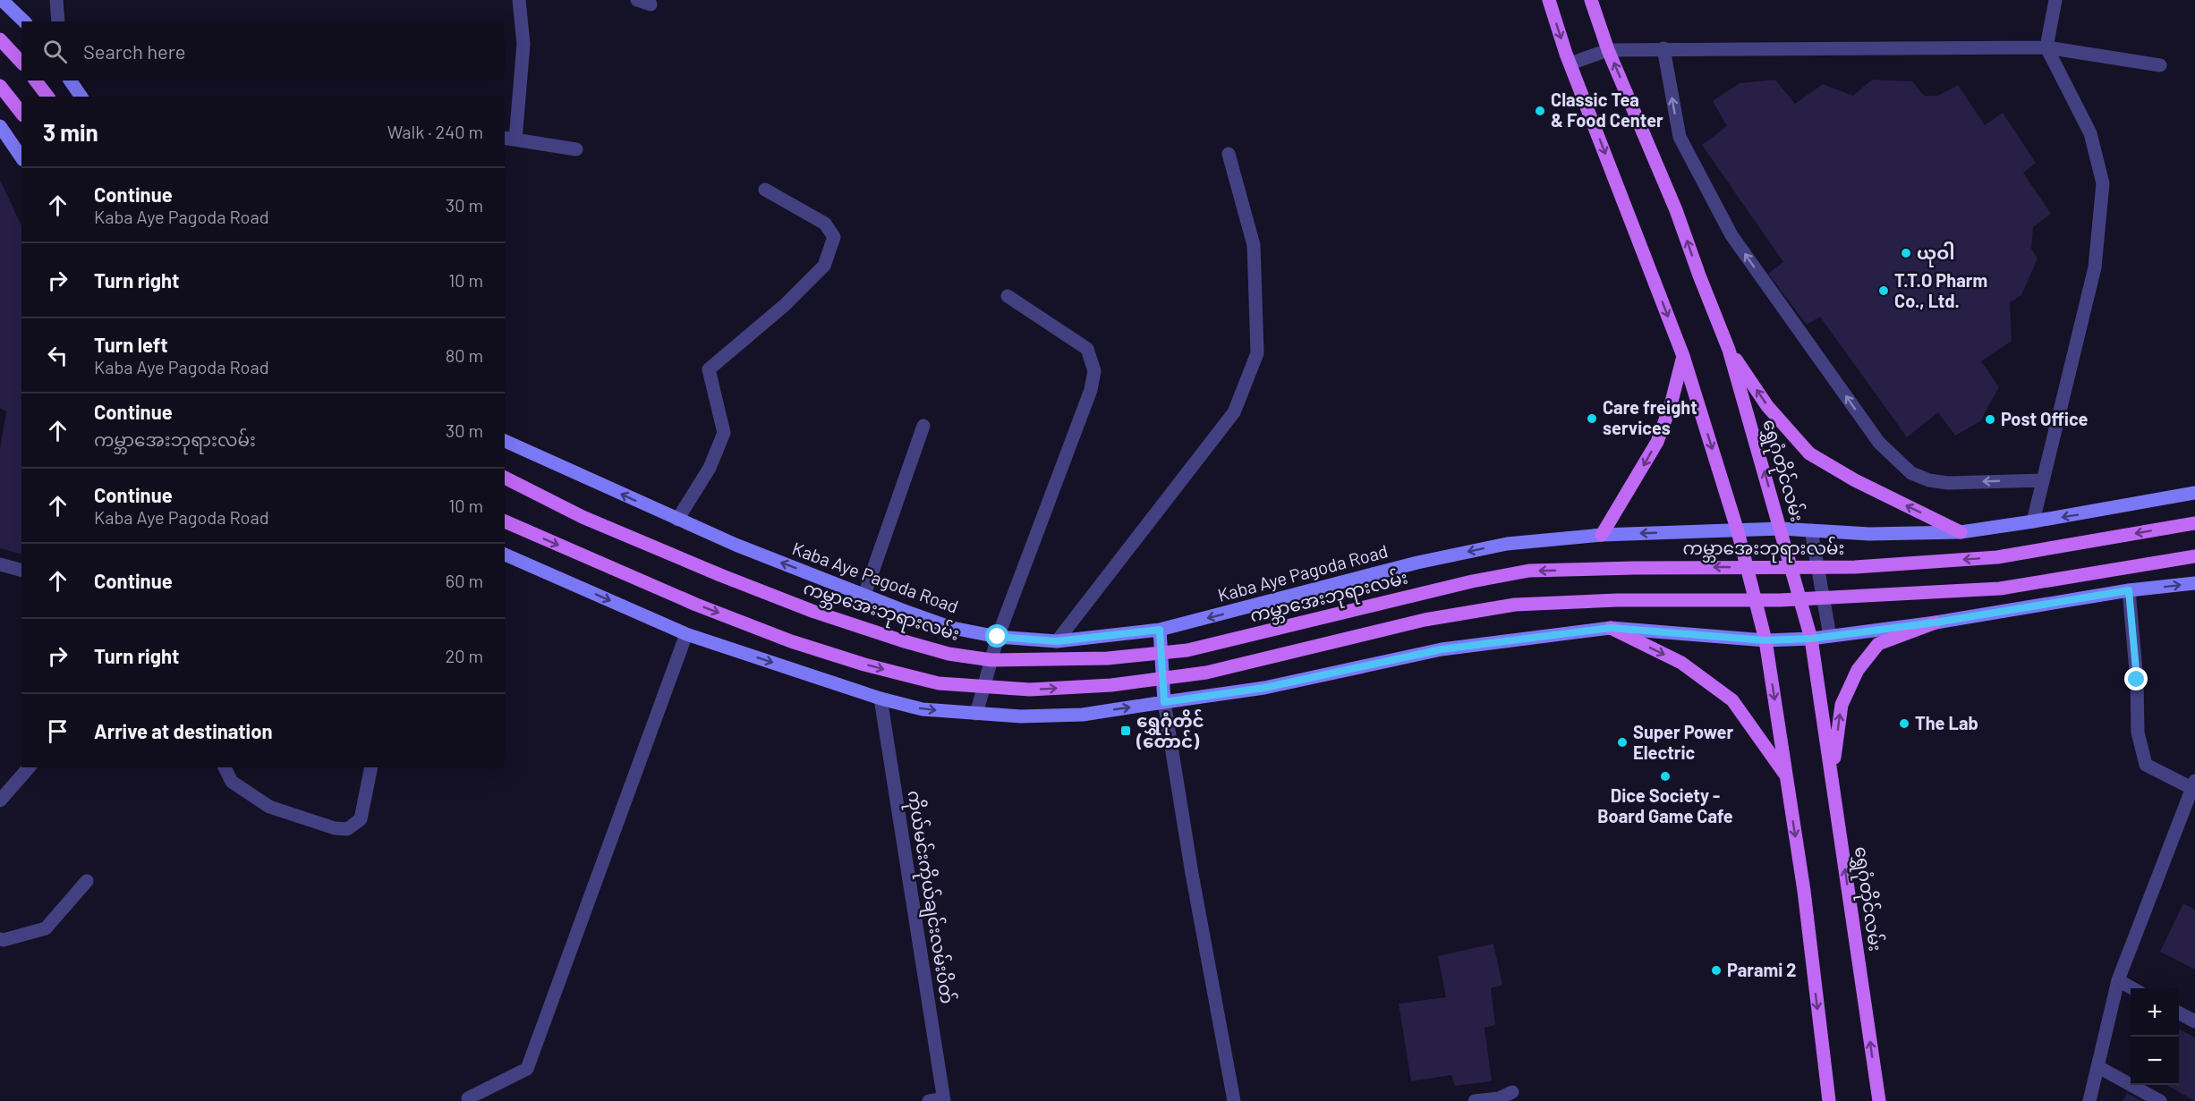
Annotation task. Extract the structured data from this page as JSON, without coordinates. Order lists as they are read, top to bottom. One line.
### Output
{"streets":{"main road":["ရွှေဂုံတိုင်လမ်း","ကမ္ဘာအေးဘုရားလမ်း","Kaba Aye Pagoda Road"],"street":["ကိုယ်မင်းကိုယ်ချင်းလမ်းပိတ်"]},"crossings":[["ရွှေဂုံတိုင်လမ်း","ကမ္ဘာအေးဘုရားလမ်း"],["ကမ္ဘာအေးဘုရားလမ်း","Kaba Aye Pagoda Road"]],"places":{"other":["Classic Tea & Food Center","ယုဝါ","T.T.O Pharm Co., Ltd.","Care freight services","Post Office","The Lab","Super Power Electric","Dice Society - Board Game Cafe","Parami 2"],"transit":["ရွှေဂုံတိုင် (တောင်)"]},"page":{"search":"Search here","heading":["3 min","Walk · 240 m"],"list":[["Continue","Kaba Aye Pagoda Road","30 m"],["Turn right","10 m"],["Turn left","Kaba Aye Pagoda Road","80 m"],["Continue","ကမ္ဘာအေးဘုရားလမ်း","30 m"],["Continue","Kaba Aye Pagoda Road","10 m"],["Continue","60 m"],["Turn right","20 m"],"Arrive at destination"],"map_buttons":["+","−"]}}
